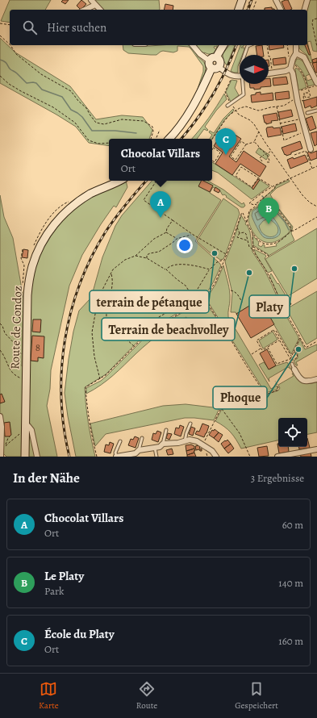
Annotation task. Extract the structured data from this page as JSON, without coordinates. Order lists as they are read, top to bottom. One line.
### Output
{"streets":{"main road":["Route de Condoz"]},"places":["terrain de pétanque","Platy","Terrain de beachvolley","Phoque"],"house_numbers":["8"],"north":"right","page":{"search":"Hier suchen","pins":["C","A","B"],"popup":["Chocolat Villars","Ort"],"heading":["In der Nähe","3 Ergebnisse"],"list":[{"mark":"A","name":"Chocolat Villars","note":"Ort","value":"60 m"},{"mark":"B","name":"Le Platy","note":"Park","value":"140 m"},{"mark":"C","name":"École du Platy","note":"Ort","value":"160 m"}],"nav":["Karte","Route","Gespeichert"]}}
